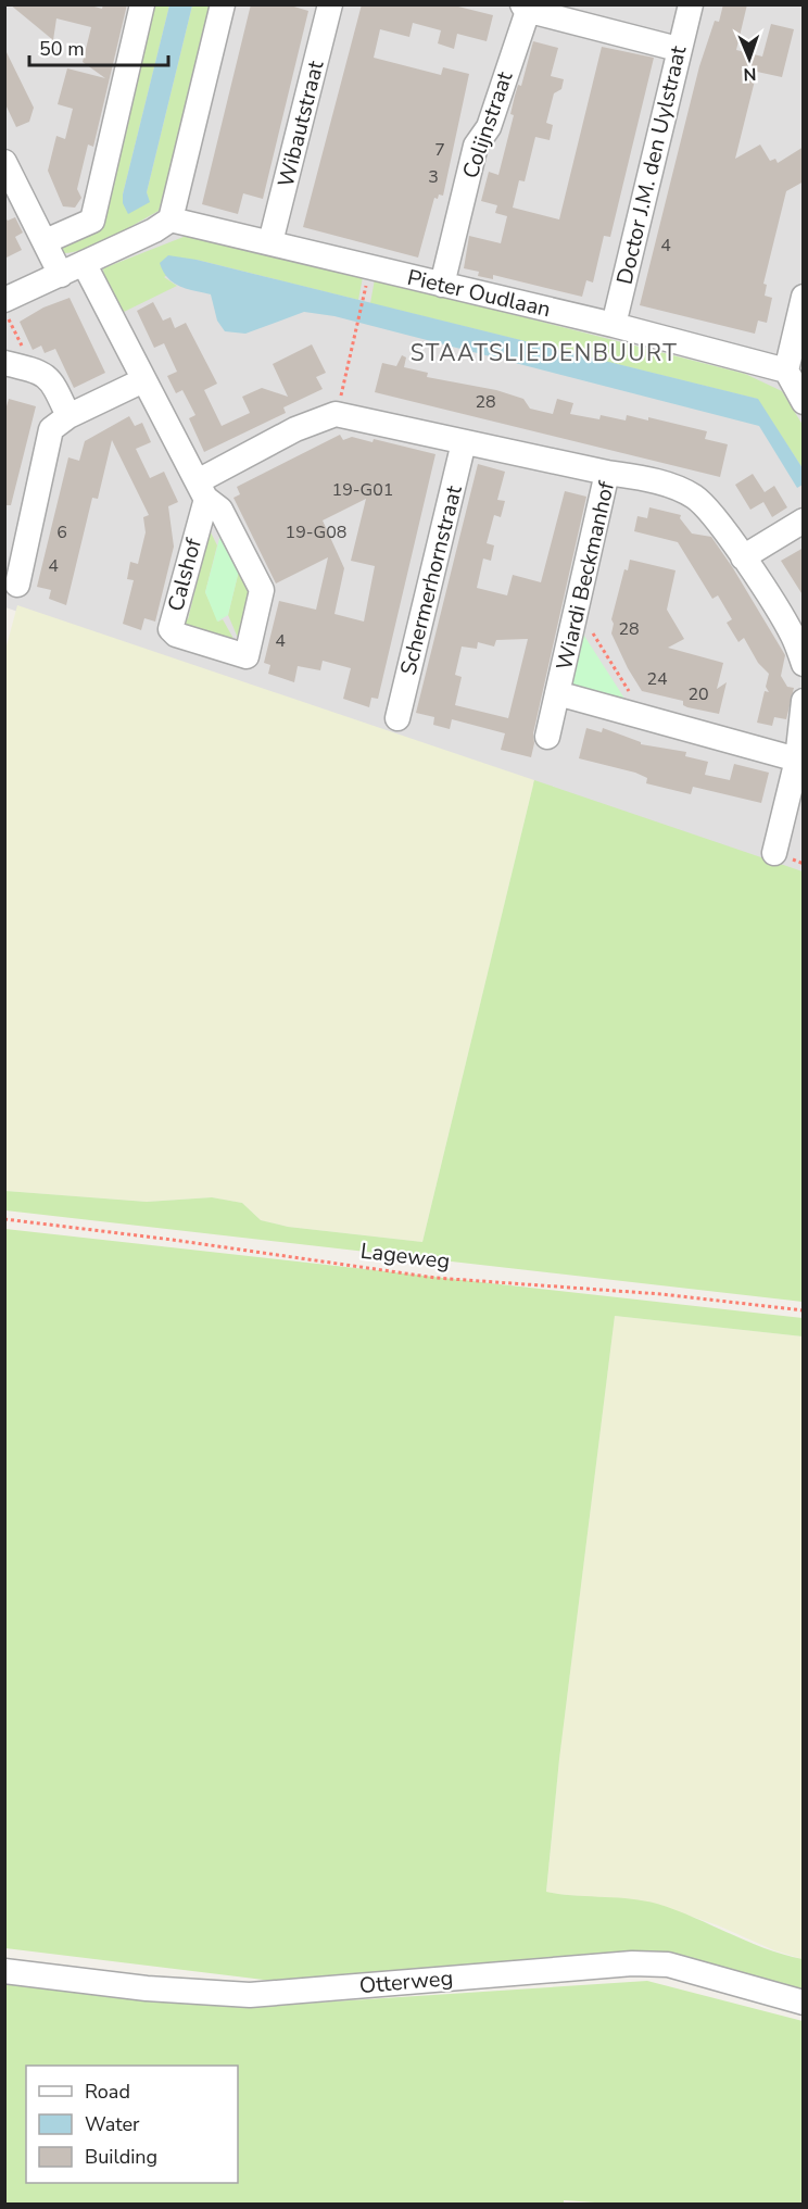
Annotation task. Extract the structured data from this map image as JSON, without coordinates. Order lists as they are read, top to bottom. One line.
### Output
{"streets":{"street":["Wibautstraat","Colijnstraat","Doctor J.M. den Uylstraat","Pieter Oudlaan","Calshof","Wiardi Beckmanhof","Schermerhornstraat","Otterweg"],"path":["Lageweg"]},"crossings":[["Wibautstraat","Pieter Oudlaan"],["Colijnstraat","Pieter Oudlaan"],["Doctor J.M. den Uylstraat","Pieter Oudlaan"]],"districts":["STAATSLIEDENBUURT"],"house_numbers":["7","3","4","28","19-G01","6","19-G08","4","28","4","24","20"],"legend":["Road","Water","Building"],"scale_bar":"50 m","north":"bottom"}
